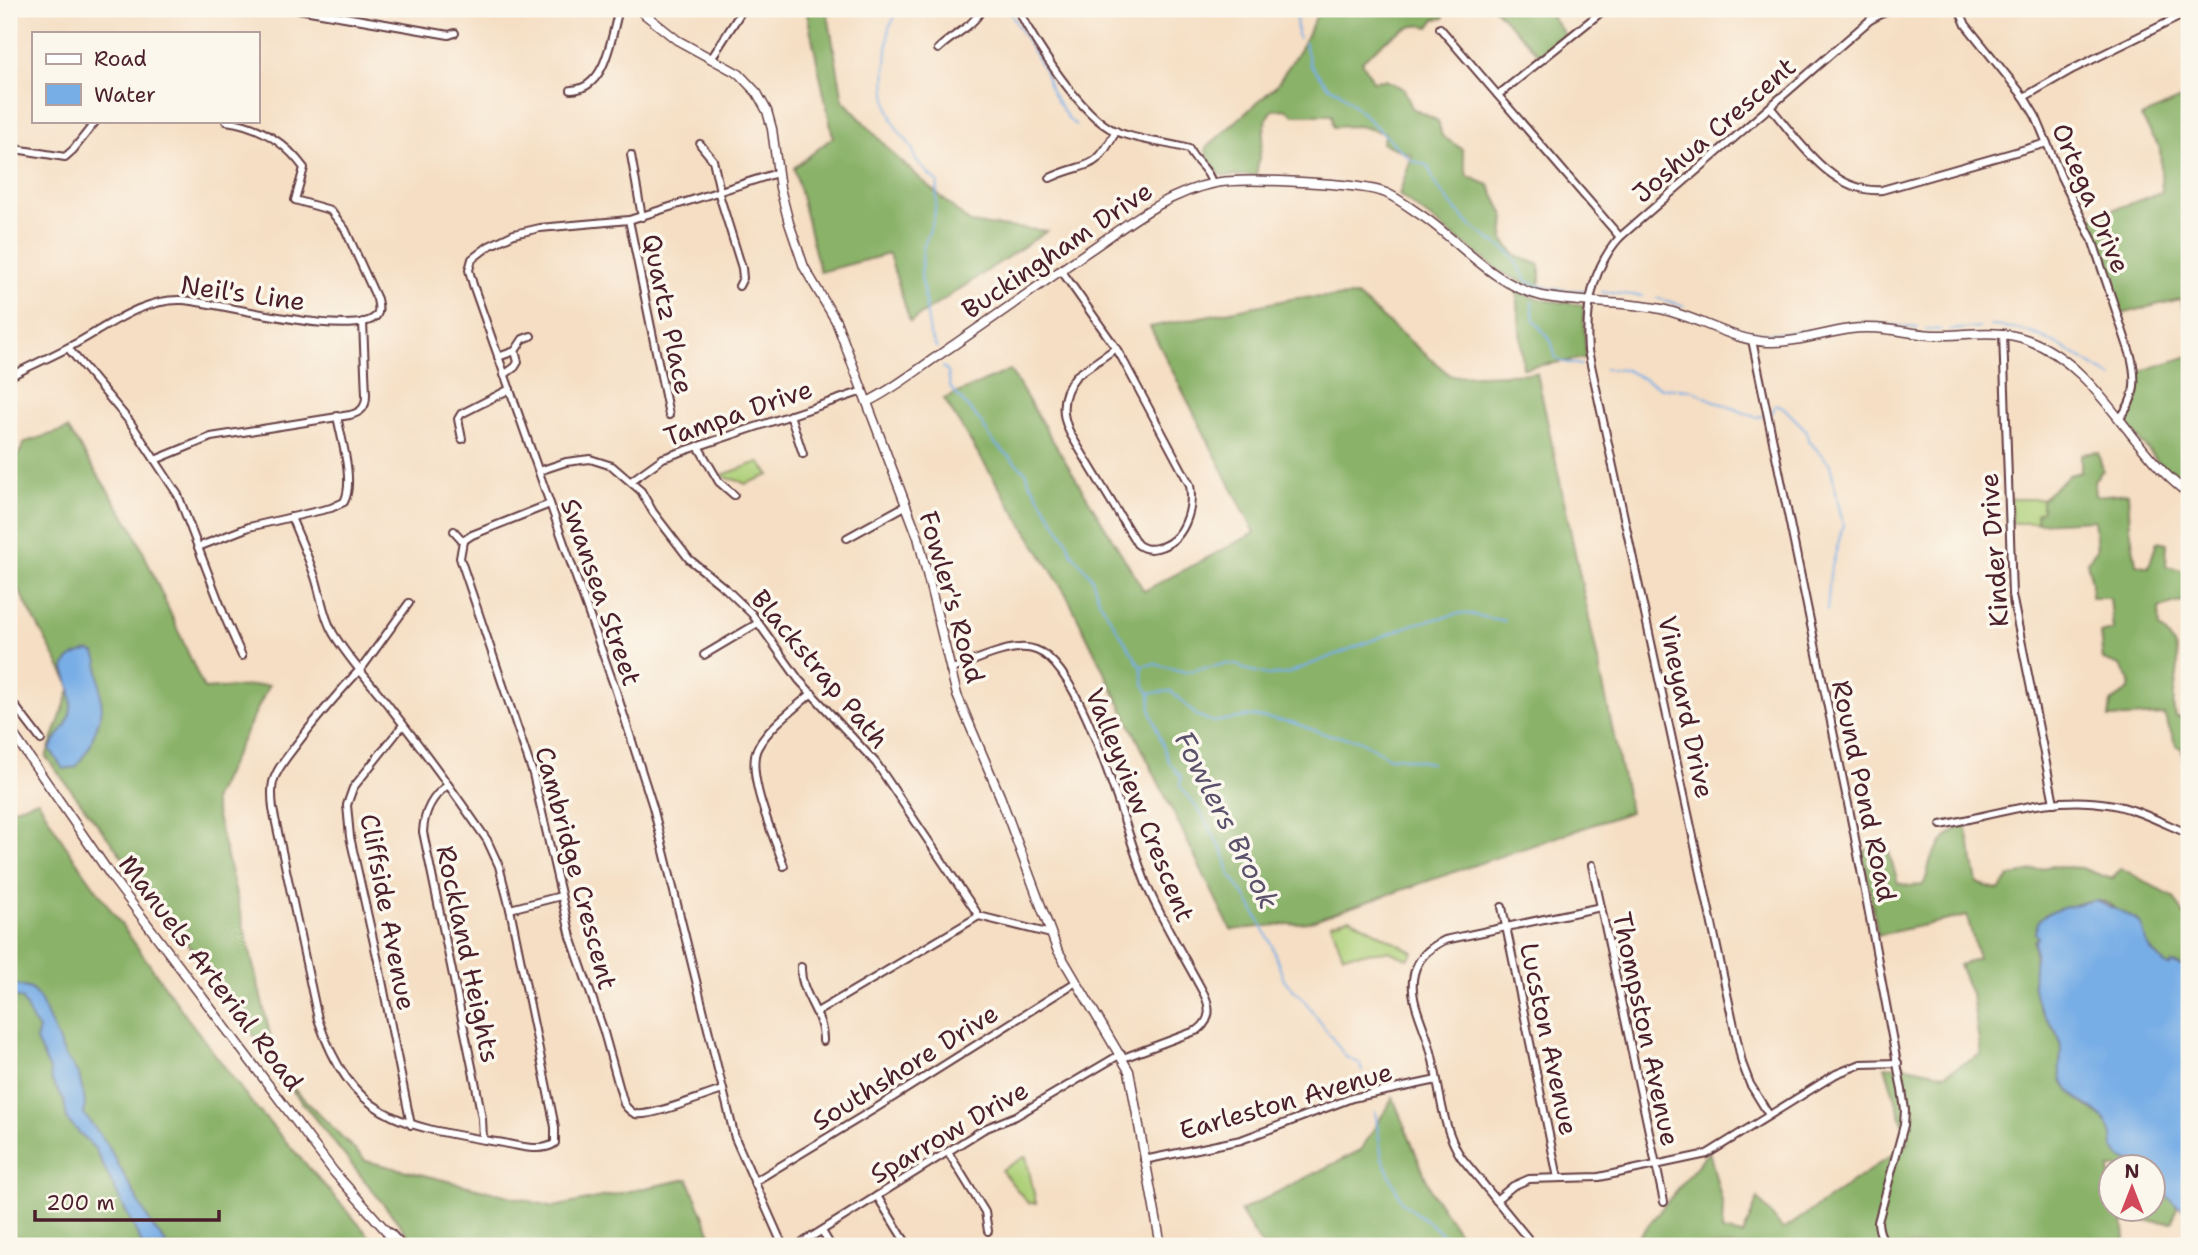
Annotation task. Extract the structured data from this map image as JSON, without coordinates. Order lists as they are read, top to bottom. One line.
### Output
{"streets":{"street":["Joshua Crescent","Ortega Drive","Buckingham Drive","Neil's Line","Quartz Place","Tampa Drive","Kinder Drive","Swansea Street","Fowler's Road","Blackstrap Path","Vineyard Drive","Round Pond Road","Valleyview Crescent","Cambridge Crescent","Cliffside Avenue","Rockland Heights","Manuels Arterial Road","Thompston Avenue","Lucston Avenue","Southshore Drive","Earleston Avenue","Sparrow Drive"]},"crossings":[["Joshua Crescent","Buckingham Drive"],["Joshua Crescent","Vineyard Drive"],["Ortega Drive","Buckingham Drive"],["Buckingham Drive","Kinder Drive"],["Buckingham Drive","Fowler's Road"],["Buckingham Drive","Vineyard Drive"],["Buckingham Drive","Round Pond Road"],["Quartz Place","Swansea Street"],["Tampa Drive","Fowler's Road"],["Tampa Drive","Blackstrap Path"],["Swansea Street","Fowler's Road"],["Swansea Street","Blackstrap Path"],["Swansea Street","Cambridge Crescent"],["Swansea Street","Southshore Drive"],["Fowler's Road","Valleyview Crescent"],["Fowler's Road","Southshore Drive"],["Fowler's Road","Earleston Avenue"],["Fowler's Road","Sparrow Drive"],["Valleyview Crescent","Sparrow Drive"]],"water":["Fowlers Brook"],"legend":["Road","Water"],"scale_bar":"200 m","north":"top"}
